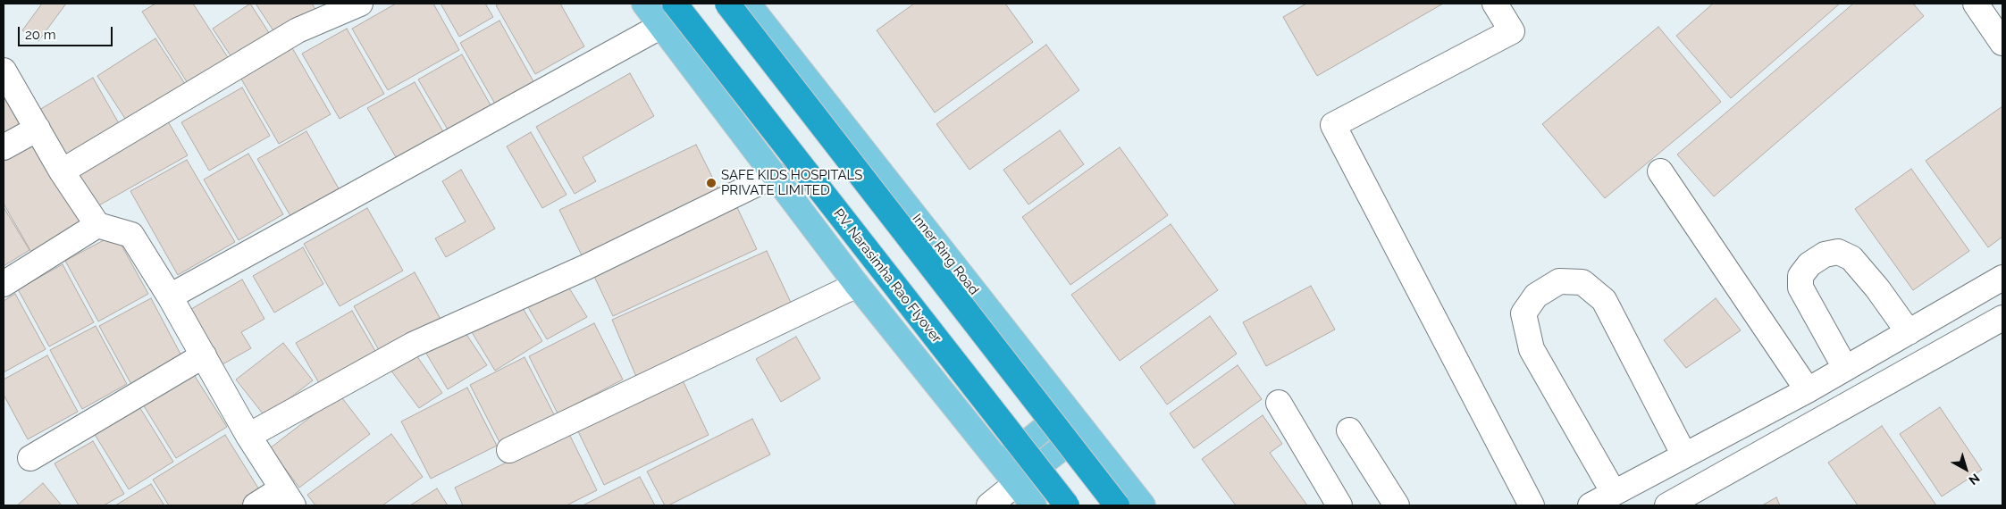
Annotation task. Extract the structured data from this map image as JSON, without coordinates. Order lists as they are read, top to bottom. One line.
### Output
{"streets":{"highway":["P.V. Narasimha Rao Flyover"],"main road":["Inner Ring Road"]},"places":["SAFE KIDS HOSPITALS PRIVATE LIMITED"],"scale_bar":"20 m","north":"bottom right"}
